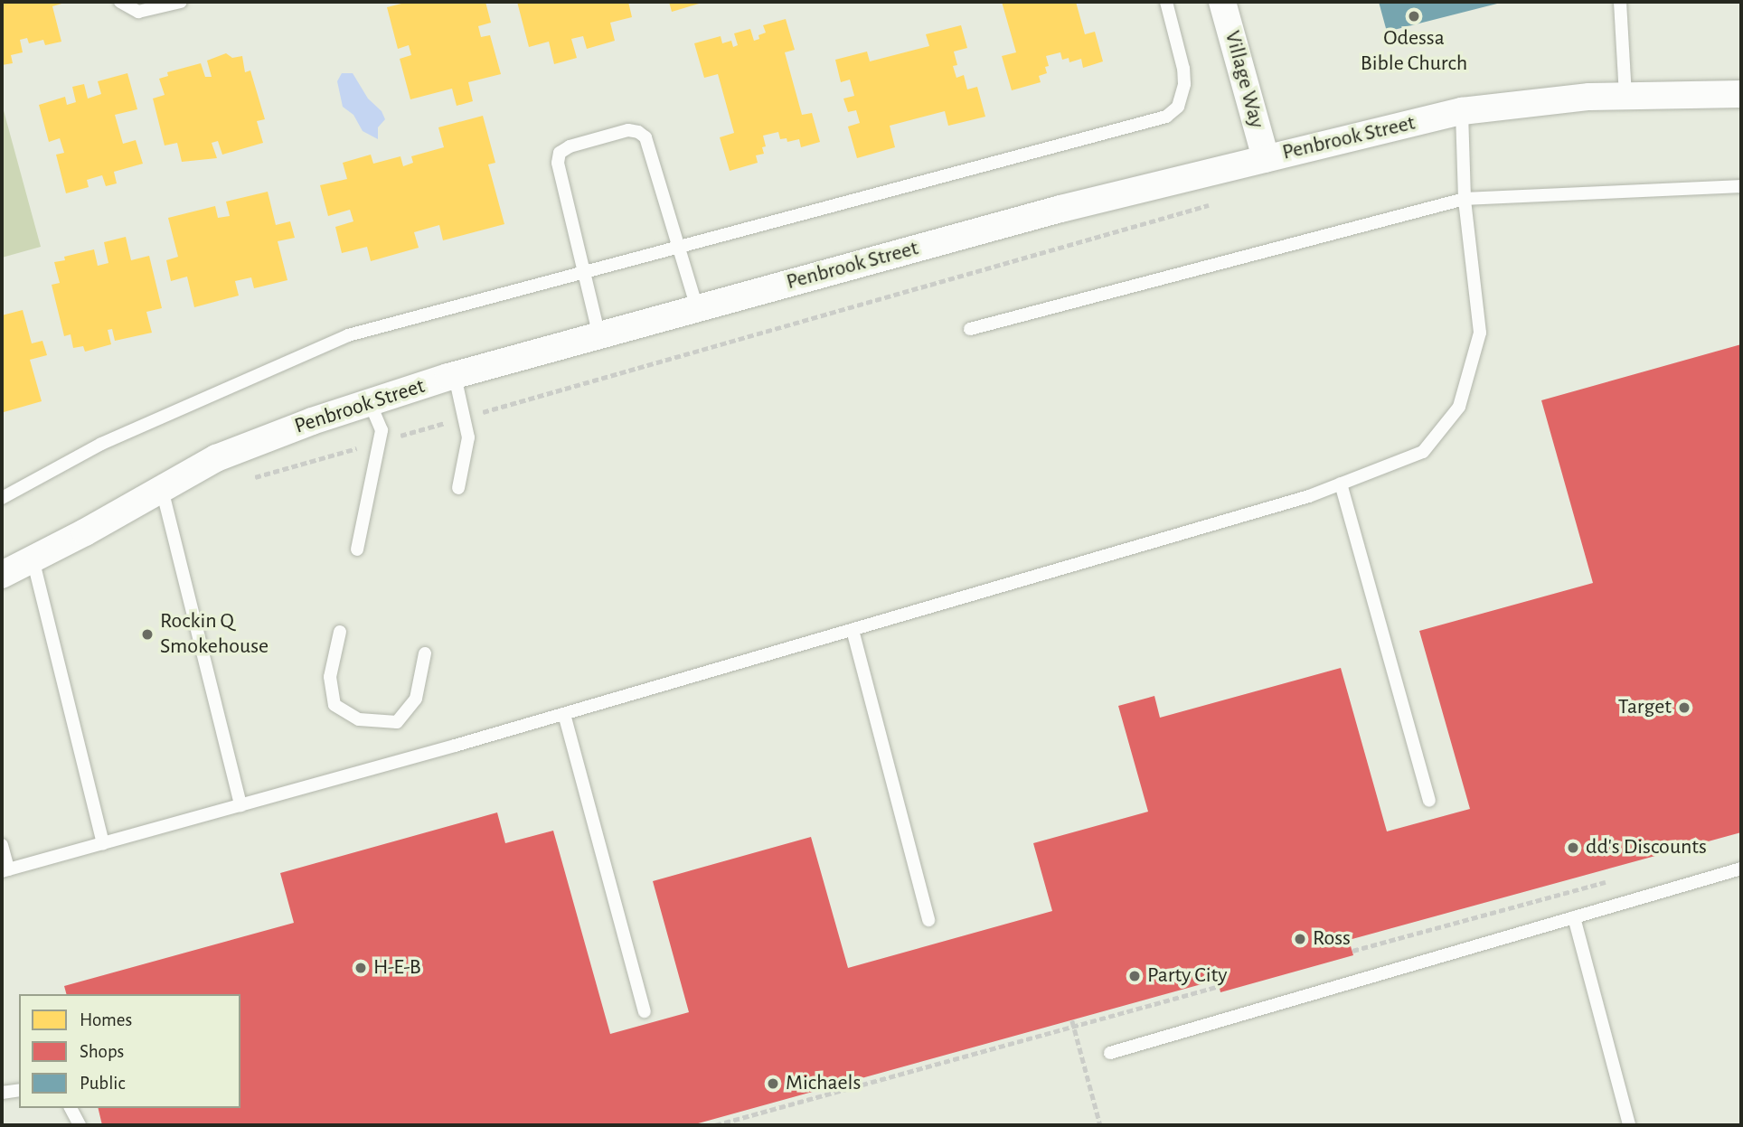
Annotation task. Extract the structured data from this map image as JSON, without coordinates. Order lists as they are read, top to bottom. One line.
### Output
{"streets":{"street":["Village Way","Penbrook Street"]},"crossings":[["Village Way","Penbrook Street"]],"places":["Odessa Bible Church","Rockin Q Smokehouse","Target","dd's Discounts","Ross","H-E-B","Party City","Michaels"],"legend":["Homes","Shops","Public"]}
